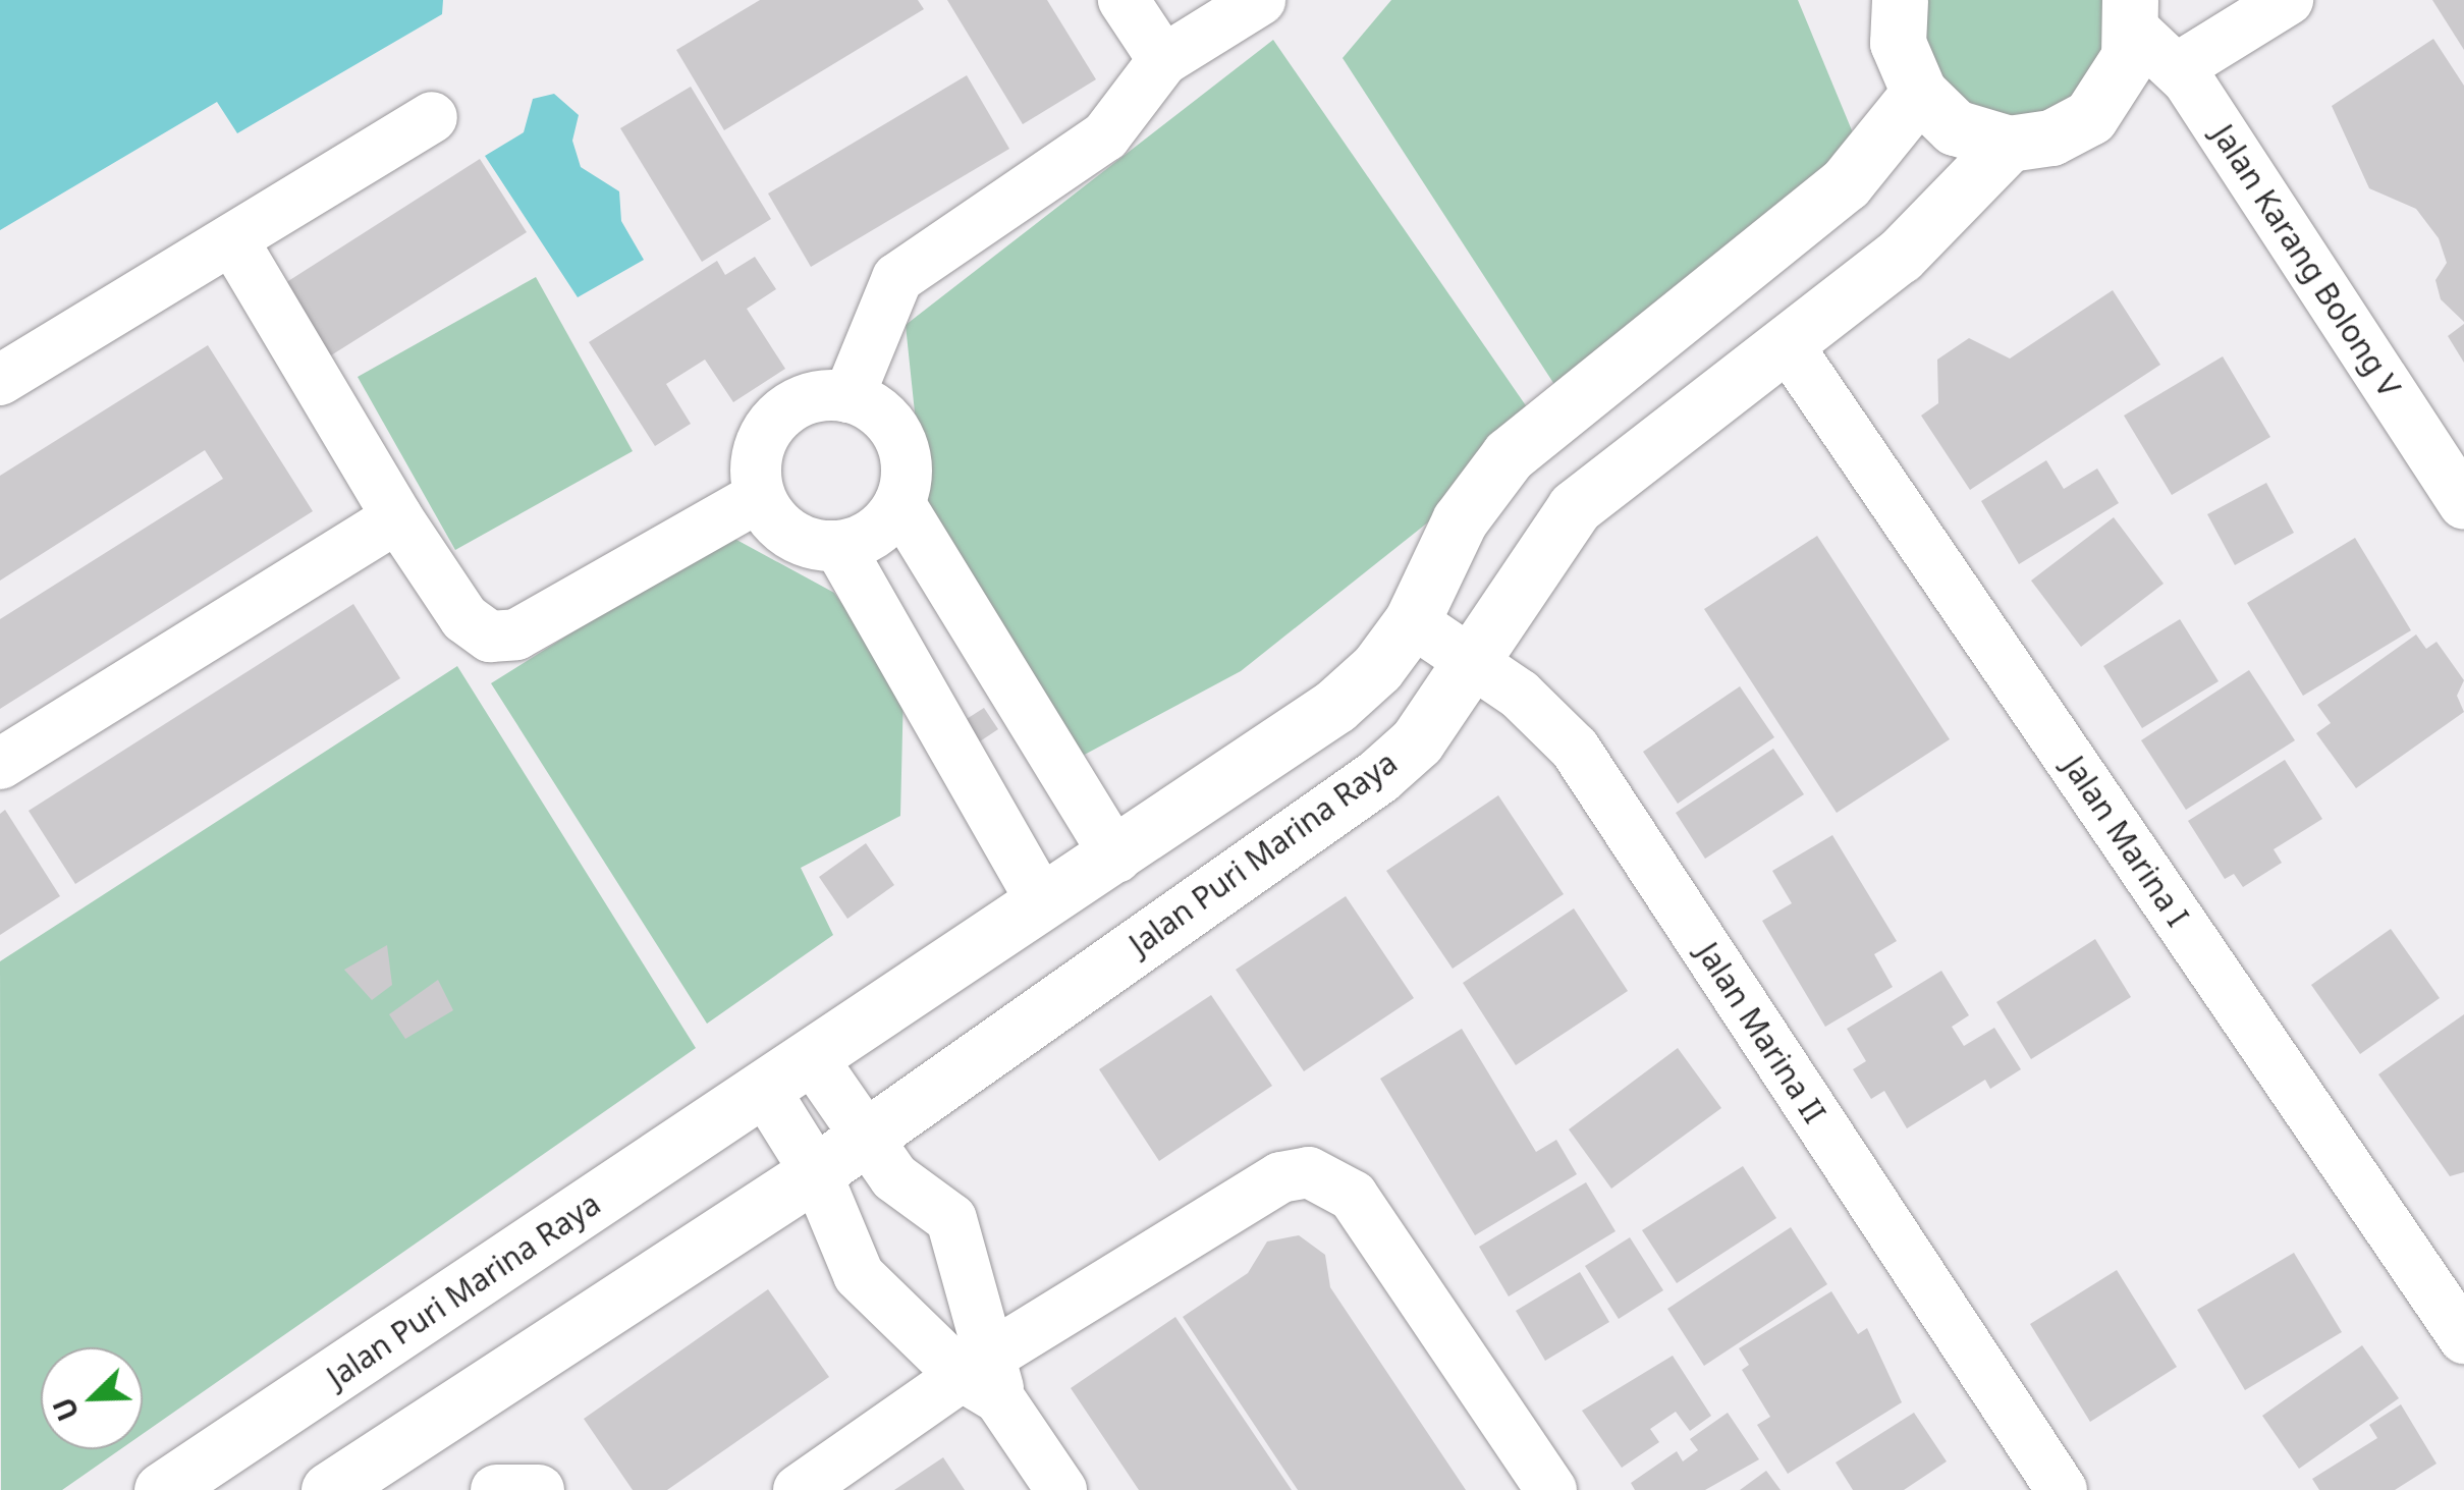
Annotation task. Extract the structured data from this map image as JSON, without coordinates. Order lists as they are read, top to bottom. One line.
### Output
{"streets":{"street":["Jalan Karang Bolong V","Jalan Marina I","Jalan Puri Marina Raya","Jalan Marina II"]},"crossings":[["Jalan Marina I","Jalan Puri Marina Raya"],["Jalan Puri Marina Raya","Jalan Marina II"]],"north":"bottom left"}
